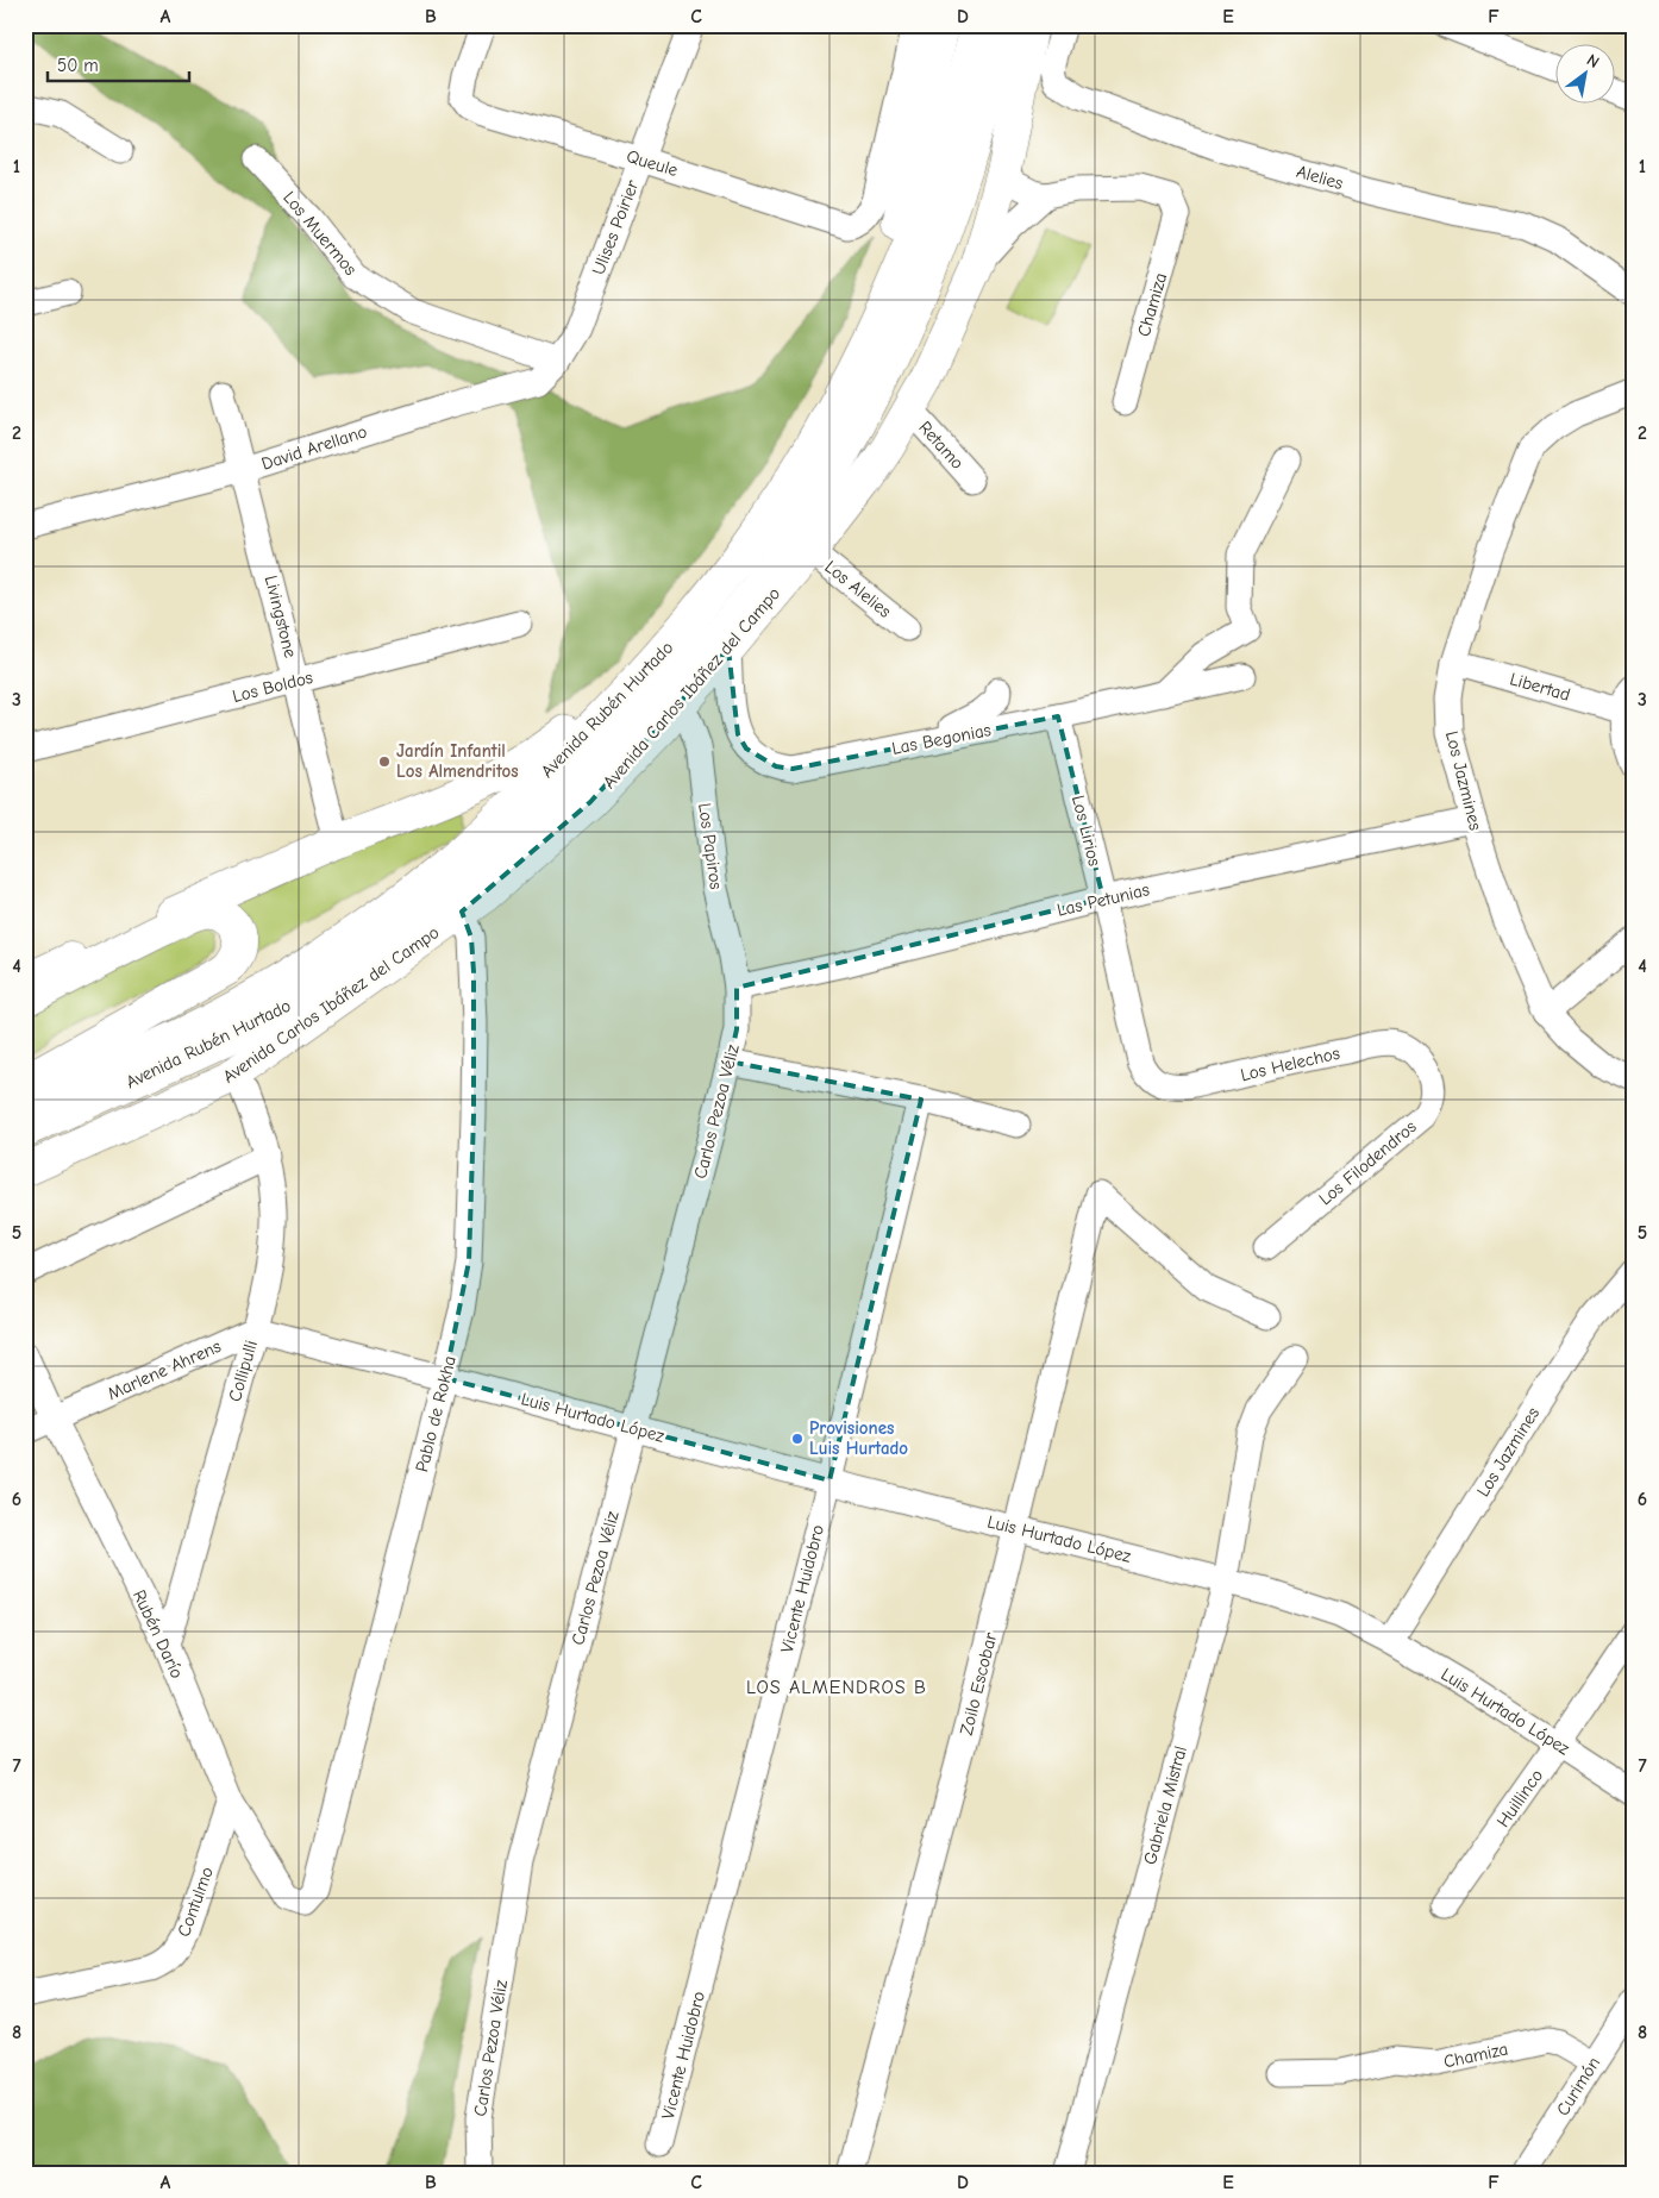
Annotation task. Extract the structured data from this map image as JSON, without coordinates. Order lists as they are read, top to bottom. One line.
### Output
{"streets":{"main road":["Avenida Carlos Ibáñez del Campo","Avenida Rubén Hurtado"],"street":["Queule","Alelies","Ulises Poirier","Los Muermos","Chamiza","Retamo","David Arellano","Los Alelies","Livingstone","Los Boldos","Libertad","Las Begonias","Los Jazmines","Los Lirios","Los Papiros","Las Petunias","Los Helechos","Carlos Pezoa Véliz","Los Filodendros","Marlene Ahrens","Collipulli","Pablo de Rokha","Luis Hurtado López","Vicente Huidobro","Rubén Darío","Zoilo Escobar","Huillinco","Gabriela Mistral","Contulmo","Curimón"]},"crossings":[["Queule","Ulises Poirier"],["Ulises Poirier","David Arellano"],["Los Muermos","David Arellano"],["Chamiza","Curimón"],["Retamo","Avenida Carlos Ibáñez del Campo"],["David Arellano","Livingstone"],["Los Alelies","Avenida Carlos Ibáñez del Campo"],["Livingstone","Los Boldos"],["Libertad","Los Jazmines"],["Avenida Carlos Ibáñez del Campo","Las Begonias"],["Avenida Carlos Ibáñez del Campo","Los Papiros"],["Avenida Carlos Ibáñez del Campo","Pablo de Rokha"],["Las Begonias","Los Lirios"],["Los Jazmines","Las Petunias"],["Los Jazmines","Luis Hurtado López"],["Los Lirios","Las Petunias"],["Los Lirios","Los Helechos"],["Los Papiros","Las Petunias"],["Los Papiros","Carlos Pezoa Véliz"],["Las Petunias","Carlos Pezoa Véliz"],["Los Helechos","Los Filodendros"],["Carlos Pezoa Véliz","Luis Hurtado López"],["Marlene Ahrens","Collipulli"],["Marlene Ahrens","Rubén Darío"],["Collipulli","Rubén Darío"],["Pablo de Rokha","Luis Hurtado López"],["Pablo de Rokha","Rubén Darío"],["Luis Hurtado López","Vicente Huidobro"],["Luis Hurtado López","Zoilo Escobar"],["Luis Hurtado López","Huillinco"],["Luis Hurtado López","Gabriela Mistral"],["Rubén Darío","Contulmo"]],"districts":["LOS ALMENDROS B"],"places":["Jardín Infantil Los Almendritos","Provisiones Luis Hurtado"],"scale_bar":"50 m","north":"top right","grid":{"columns":["A","B","C","D","E","F"],"rows":["1","2","3","4","5","6","7","8"]}}
